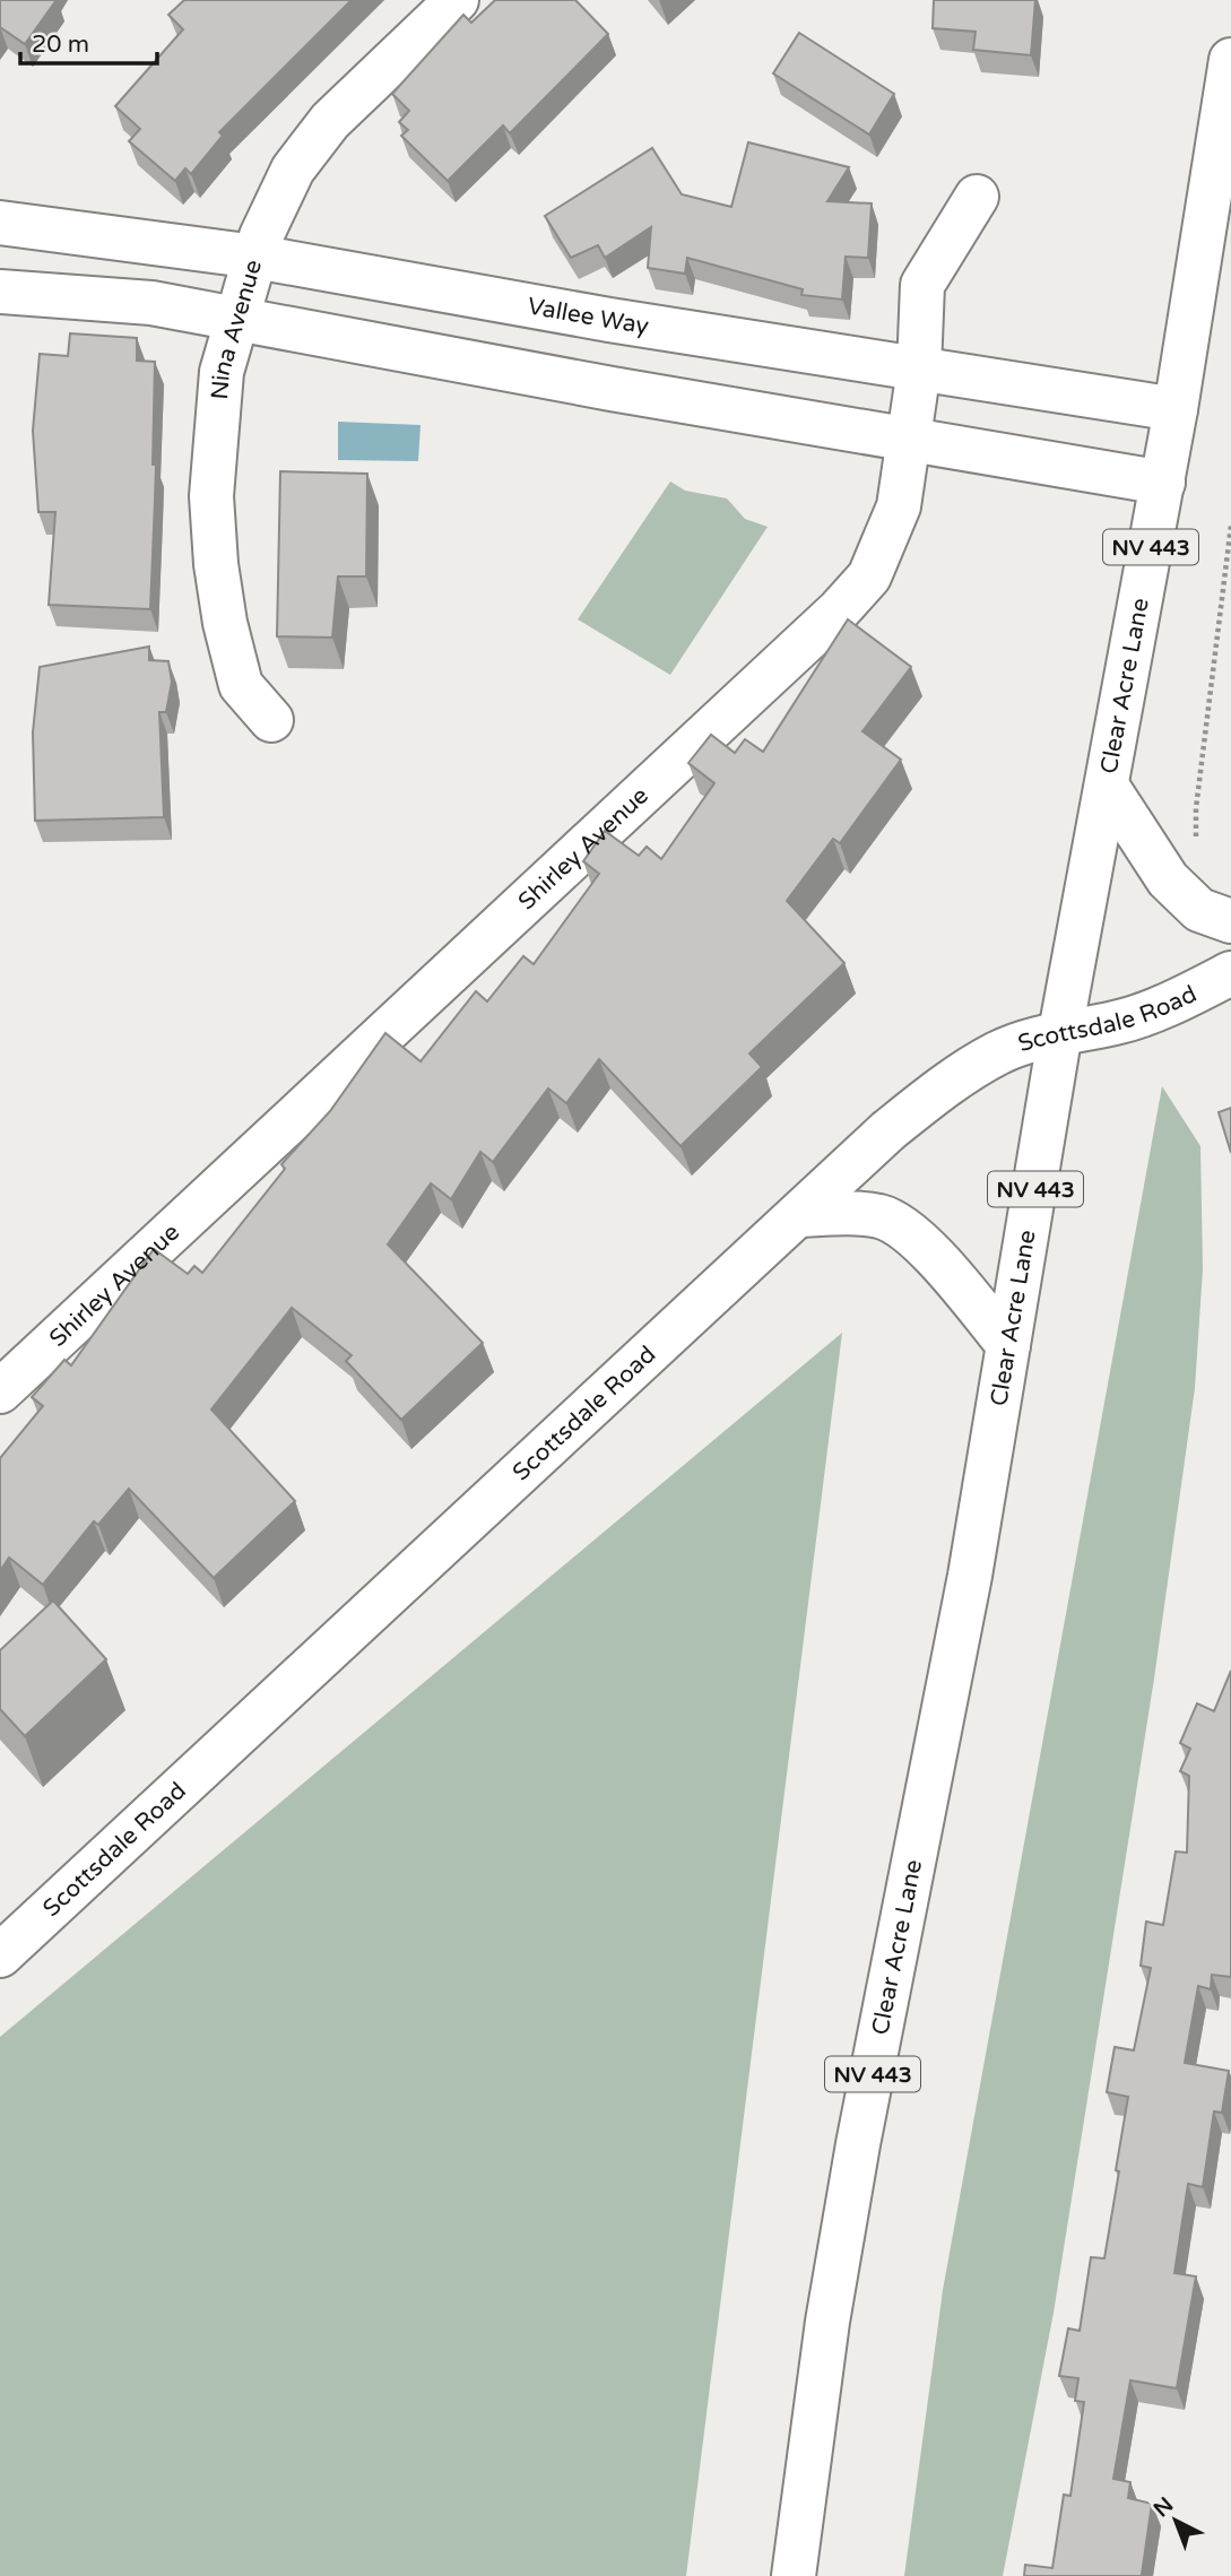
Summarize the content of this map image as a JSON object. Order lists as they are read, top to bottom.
{
  "streets": {
    "street": [
      "Vallee Way",
      "Nina Avenue",
      "NV 443",
      "Clear Acre Lane",
      "Shirley Avenue",
      "Scottsdale Road"
    ]
  },
  "crossings": [
    ["Vallee Way", "Nina Avenue"],
    ["Vallee Way", "Clear Acre Lane"],
    ["Vallee Way", "Shirley Avenue"],
    ["Clear Acre Lane", "Scottsdale Road"]
  ],
  "scale_bar": "20 m",
  "north": "top left"
}
